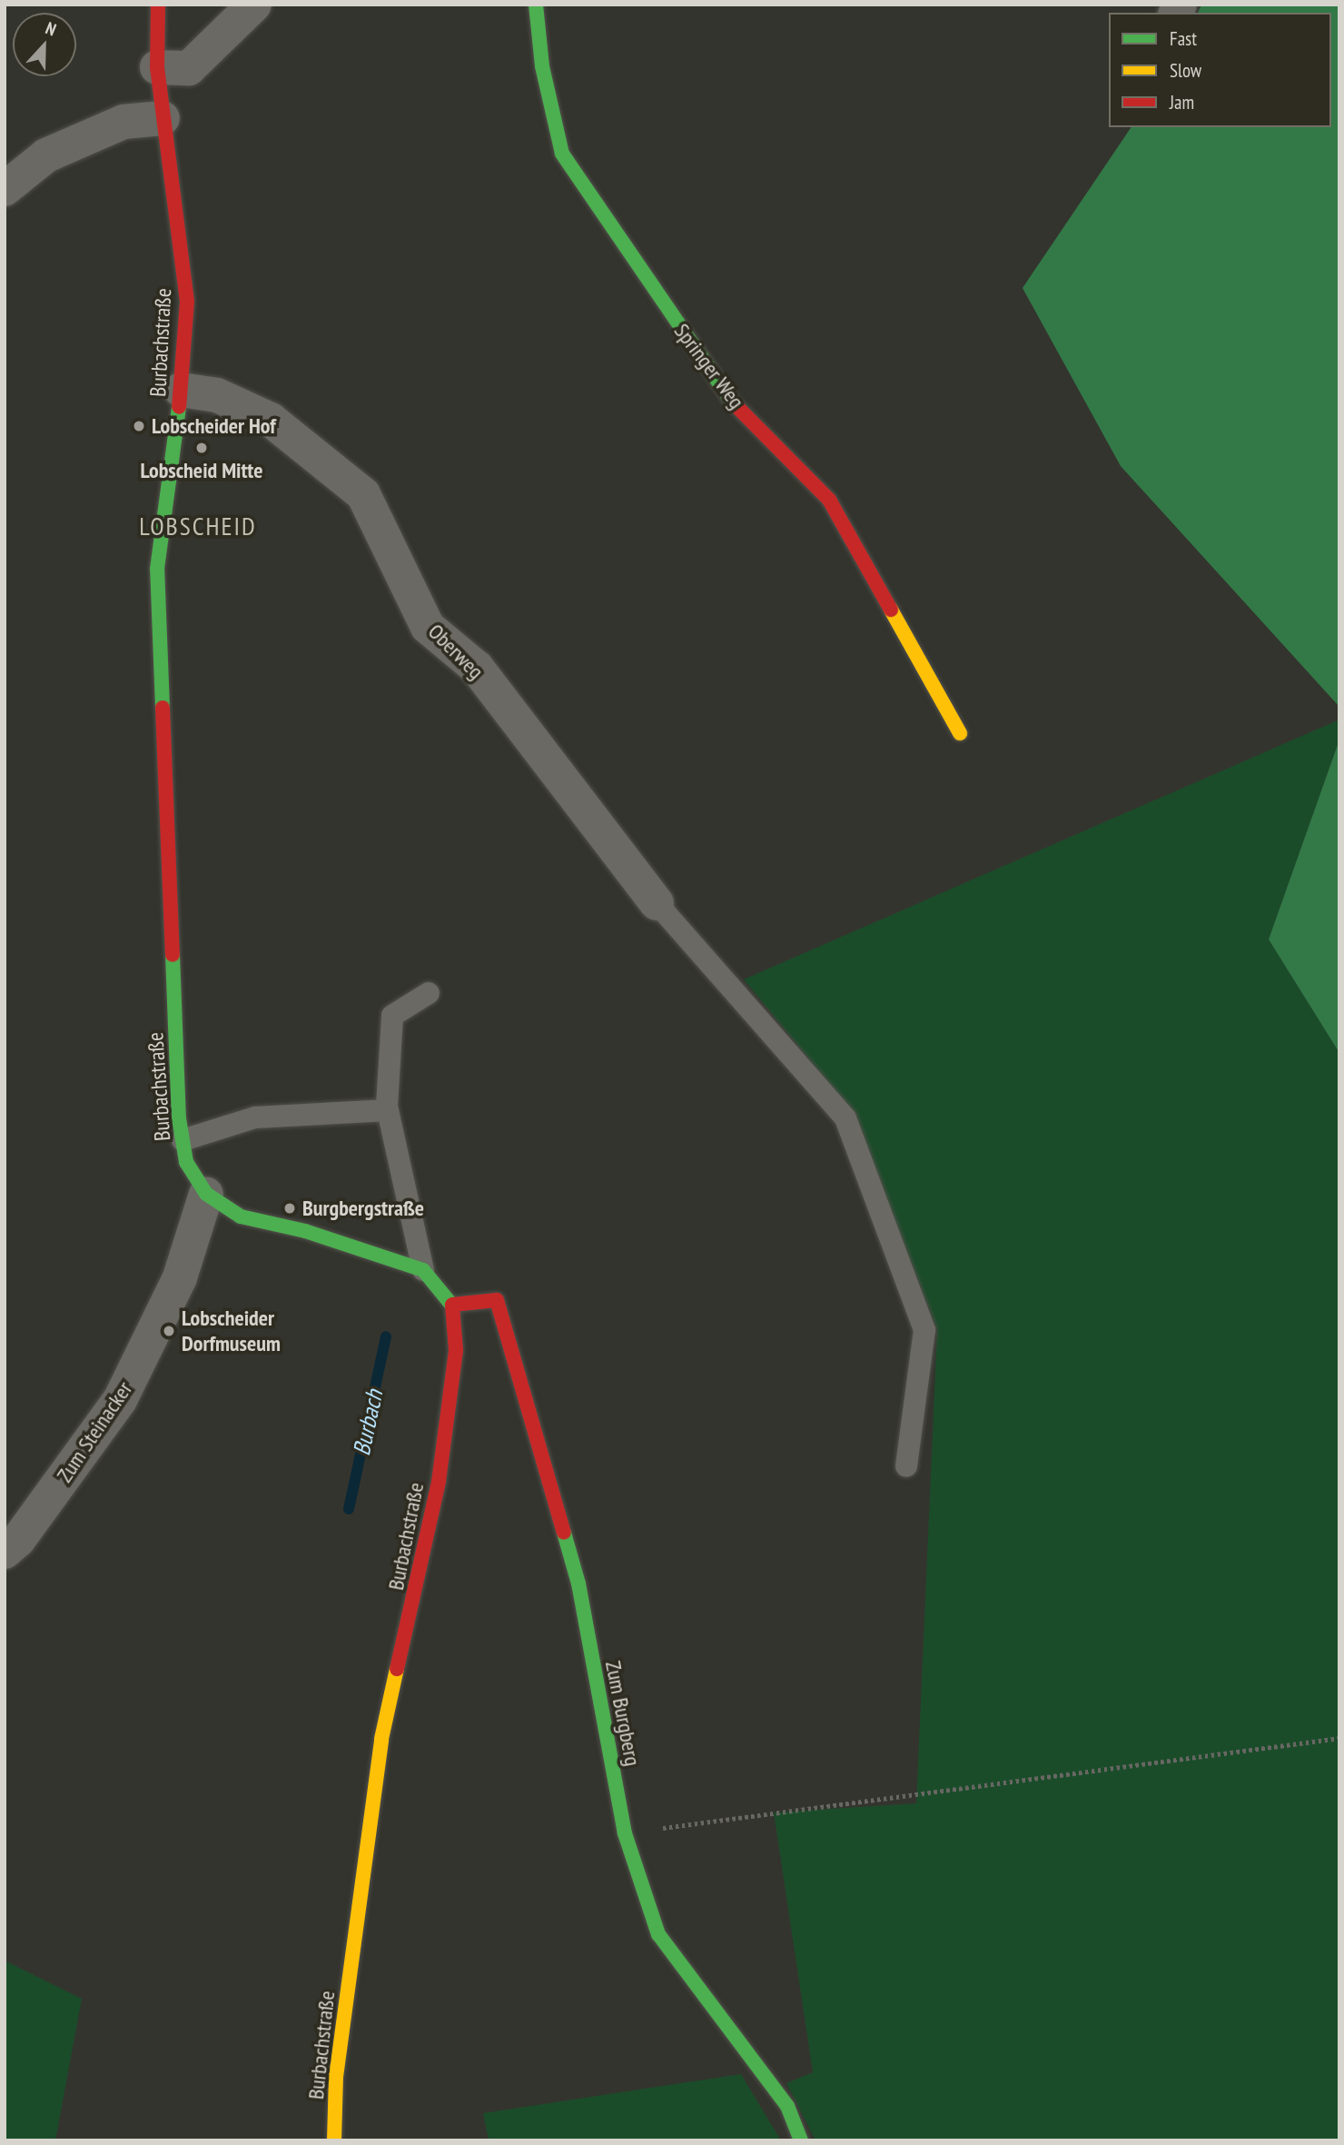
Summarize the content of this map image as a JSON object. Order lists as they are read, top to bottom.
{
  "streets": {
    "street": [
      "Burbachstraße",
      "Springer Weg",
      "Oberweg",
      "Zum Steinacker",
      "Zum Burgberg"
    ]
  },
  "crossings": [
    ["Burbachstraße", "Oberweg"],
    ["Burbachstraße", "Zum Steinacker"],
    ["Burbachstraße", "Zum Burgberg"]
  ],
  "districts": ["LOBSCHEID"],
  "water": ["Burbach"],
  "places": [
    "Lobscheider Hof",
    "Lobscheid Mitte",
    "Burgbergstraße",
    "Lobscheider Dorfmuseum"
  ],
  "legend": ["Fast", "Slow", "Jam"],
  "north": "top"
}
